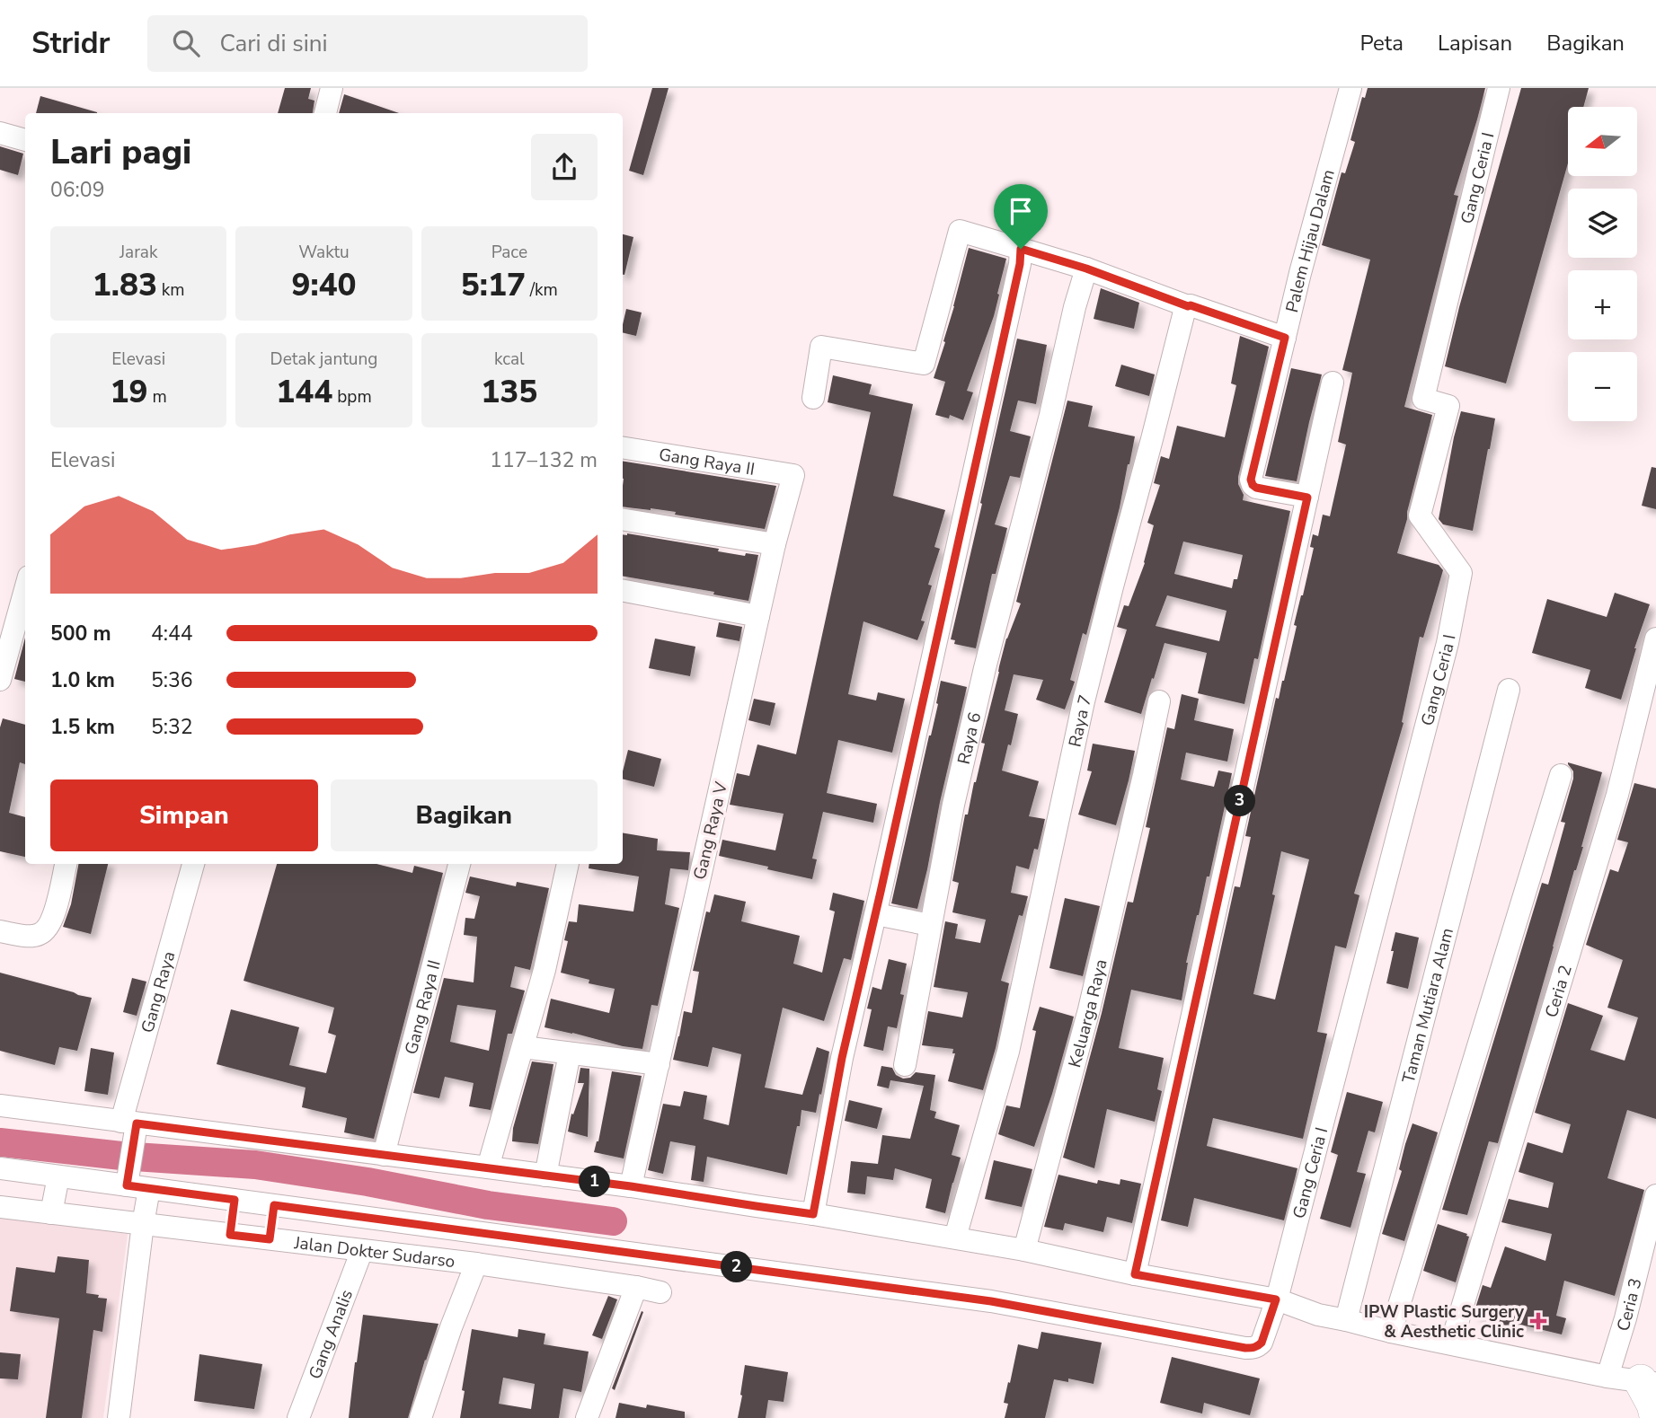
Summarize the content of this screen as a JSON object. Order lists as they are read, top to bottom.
{
  "streets": {
    "street": [
      "Gang Ceria I",
      "Palem Hijau Dalam",
      "Gang Raya II",
      "Raya 7",
      "Raya 6",
      "Gang Raya V",
      "Gang Raya",
      "Ceria 2",
      "Taman Mutiara Alam",
      "Keluarga Raya",
      "Jalan Dokter Sudarso",
      "Ceria 3",
      "Gang Analis"
    ]
  },
  "crossings": [
    ["Gang Raya II", "Gang Raya V"],
    ["Gang Raya", "Jalan Dokter Sudarso"],
    ["Jalan Dokter Sudarso", "Gang Analis"]
  ],
  "places": {
    "health": ["IPW Plastic Surgery & Aesthetic Clinic"]
  },
  "north": "left",
  "page": {
    "header": "Stridr",
    "search": "Cari di sini",
    "nav": ["Peta", "Lapisan", "Bagikan"],
    "map_buttons": ["+", "−"],
    "heading": ["Lari pagi", "06:09"],
    "stats": [
      ["Jarak", "1.83 km"],
      ["Waktu", "9:40"],
      ["Pace", "5:17 /km"],
      ["Elevasi", "19 m"],
      ["Detak jantung", "144 bpm"],
      ["kcal", "135"]
    ],
    "chart": ["Elevasi", "117–132 m"],
    "list": [
      {
        "name": "500 m",
        "note": "4:44"
      },
      {
        "name": "1.0 km",
        "note": "5:36"
      },
      {
        "name": "1.5 km",
        "note": "5:32"
      }
    ],
    "buttons": ["Simpan", "Bagikan"],
    "pins": ["3", "1", "2"]
  }
}
